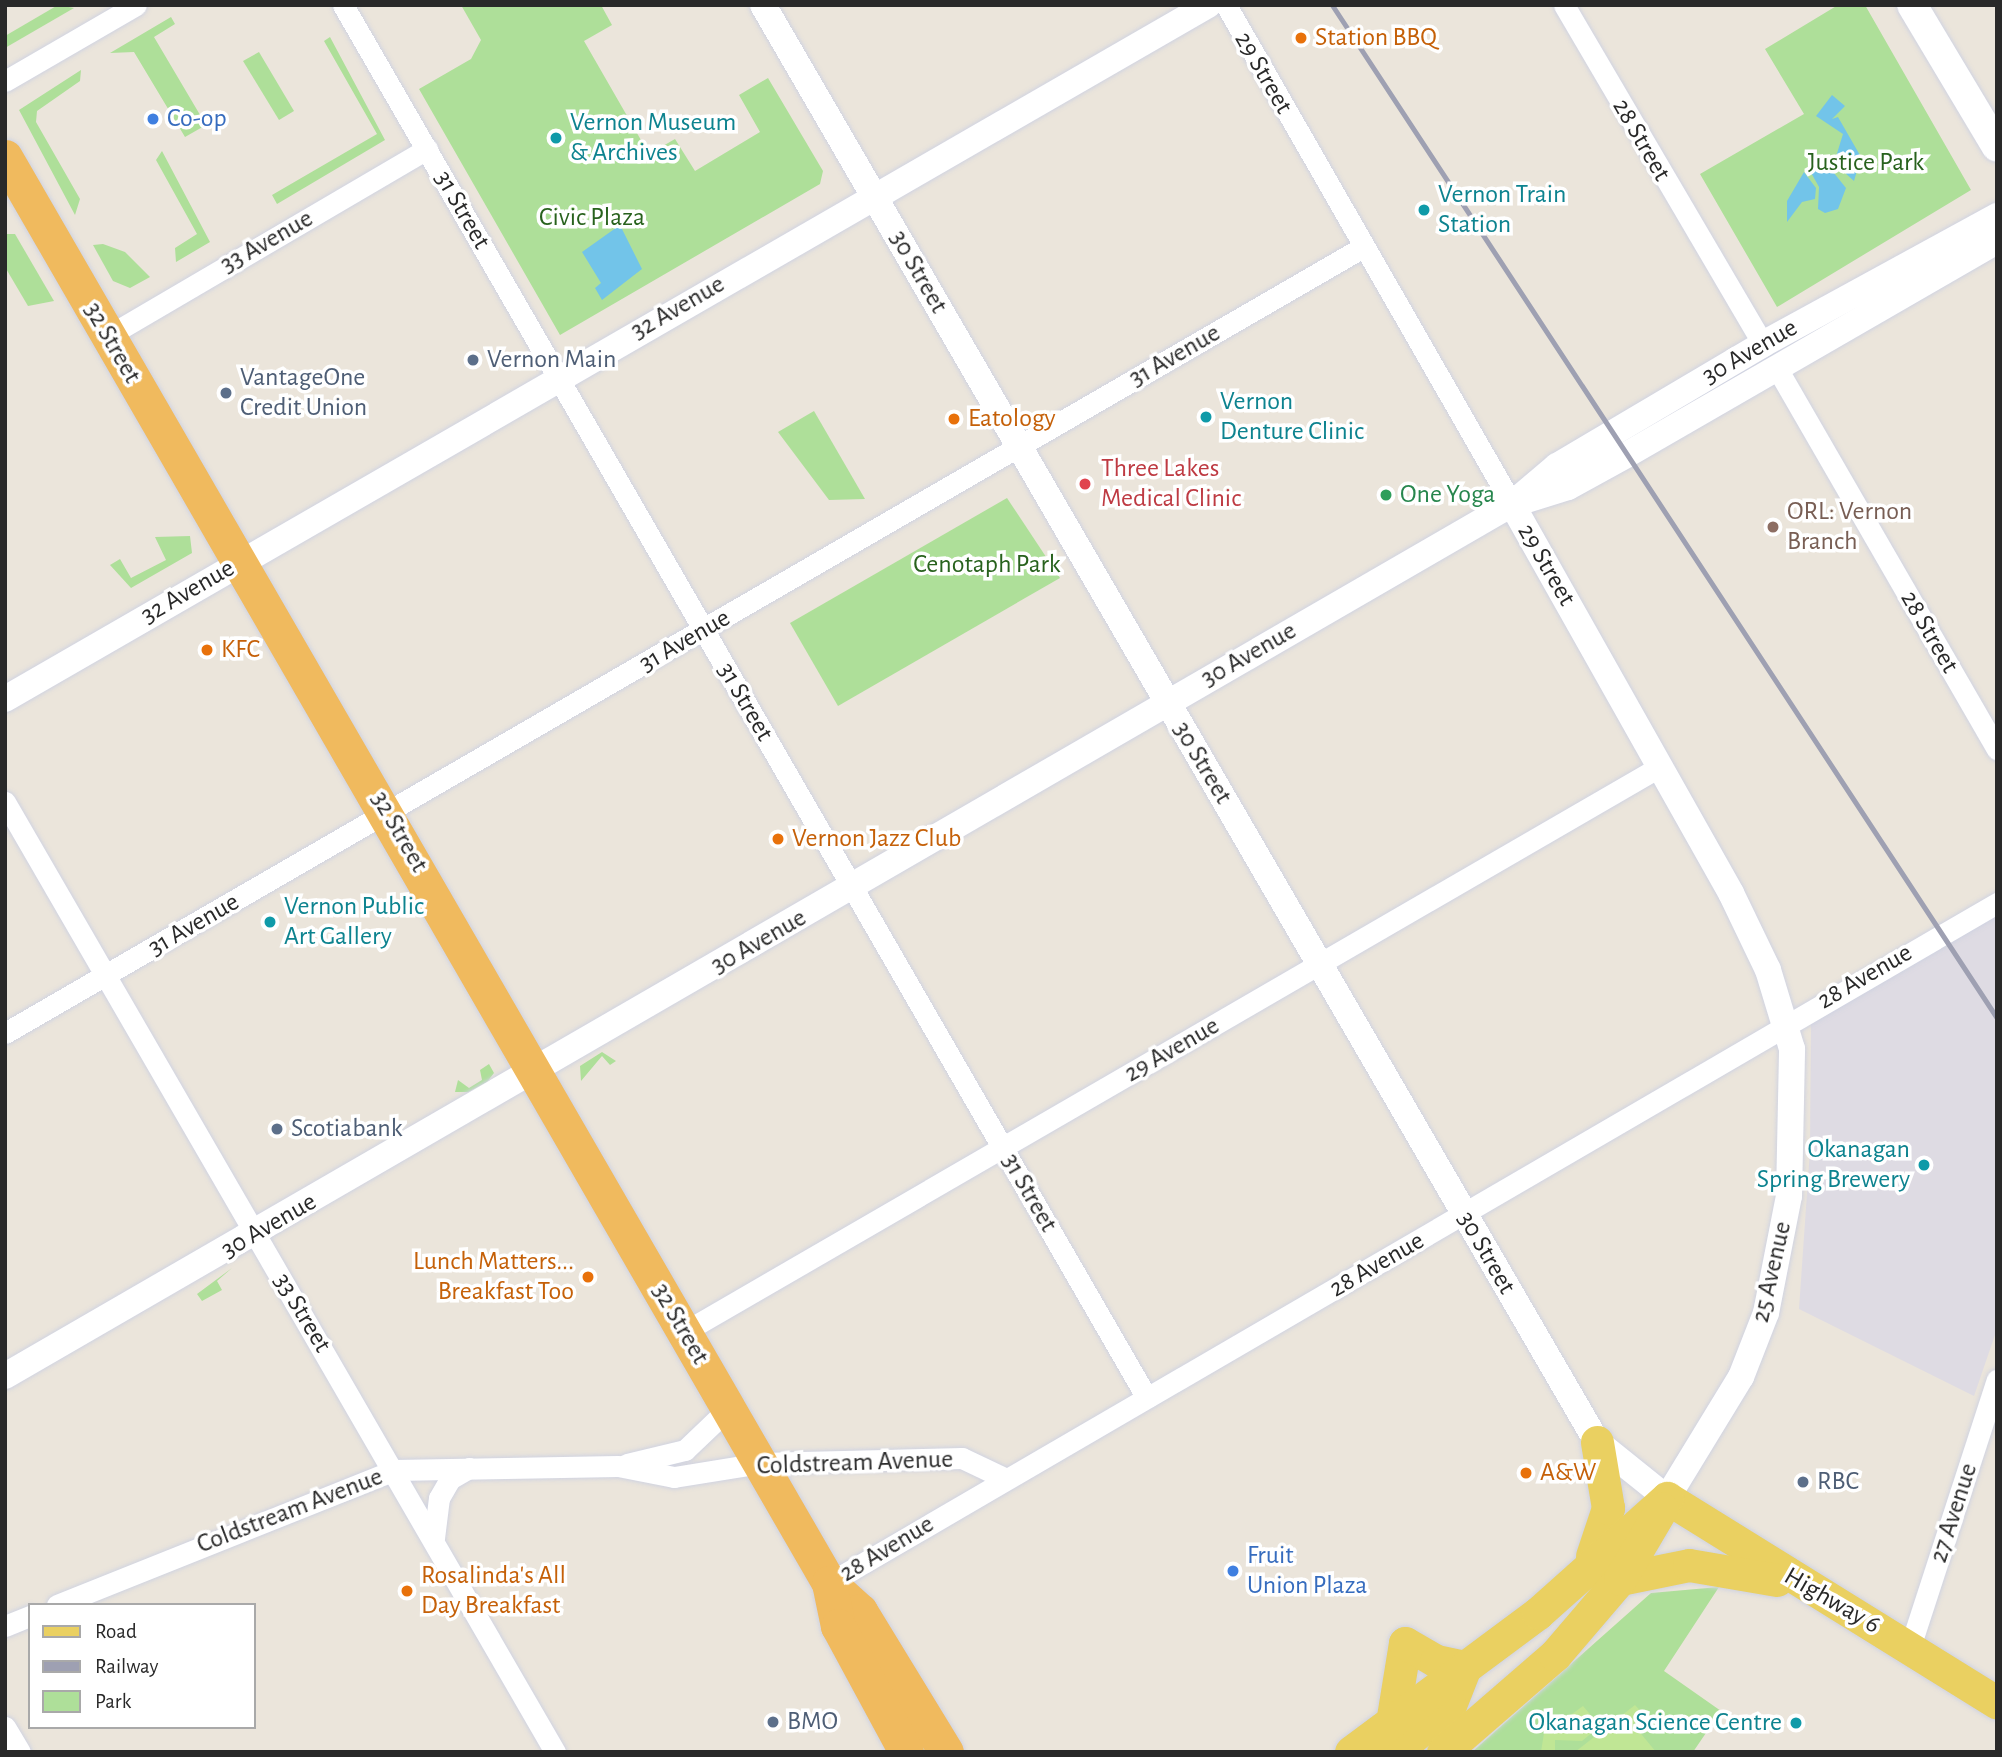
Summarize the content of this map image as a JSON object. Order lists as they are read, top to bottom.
{
  "streets": {
    "highway": ["32 Street"],
    "main road": ["25 Avenue", "Highway 6"],
    "street": [
      "29 Street",
      "28 Street",
      "31 Street",
      "33 Avenue",
      "30 Street",
      "32 Avenue",
      "30 Avenue",
      "31 Avenue",
      "28 Avenue",
      "29 Avenue",
      "33 Street",
      "Coldstream Avenue",
      "27 Avenue"
    ]
  },
  "crossings": [
    ["29 Street", "30 Avenue"],
    ["29 Street", "31 Avenue"],
    ["29 Street", "28 Avenue"],
    ["29 Street", "29 Avenue"],
    ["29 Street", "25 Avenue"],
    ["28 Street", "30 Avenue"],
    ["31 Street", "33 Avenue"],
    ["31 Street", "32 Avenue"],
    ["31 Street", "30 Avenue"],
    ["31 Street", "31 Avenue"],
    ["31 Street", "28 Avenue"],
    ["31 Street", "29 Avenue"],
    ["33 Avenue", "32 Street"],
    ["30 Street", "32 Avenue"],
    ["30 Street", "30 Avenue"],
    ["30 Street", "31 Avenue"],
    ["30 Street", "28 Avenue"],
    ["30 Street", "29 Avenue"],
    ["30 Street", "25 Avenue"],
    ["30 Street", "Highway 6"],
    ["32 Avenue", "32 Street"],
    ["32 Street", "30 Avenue"],
    ["32 Street", "31 Avenue"],
    ["32 Street", "28 Avenue"],
    ["32 Street", "29 Avenue"],
    ["32 Street", "Coldstream Avenue"],
    ["30 Avenue", "33 Street"],
    ["31 Avenue", "33 Street"],
    ["28 Avenue", "25 Avenue"],
    ["28 Avenue", "Coldstream Avenue"],
    ["25 Avenue", "Highway 6"],
    ["33 Street", "Coldstream Avenue"],
    ["27 Avenue", "Highway 6"]
  ],
  "parks": ["Justice Park", "Civic Plaza", "Cenotaph Park"],
  "places": [
    "Station BBQ",
    "Co-op",
    "Vernon Museum & Archives",
    "Vernon Train Station",
    "Vernon Main",
    "VantageOne Credit Union",
    "Vernon Denture Clinic",
    "Eatology",
    "Three Lakes Medical Clinic",
    "One Yoga",
    "ORL: Vernon Branch",
    "KFC",
    "Vernon Jazz Club",
    "Vernon Public Art Gallery",
    "Scotiabank",
    "Okanagan Spring Brewery",
    "Lunch Matters... Breakfast Too",
    "A&W",
    "RBC",
    "Fruit Union Plaza",
    "Rosalinda's All Day Breakfast",
    "BMO",
    "Okanagan Science Centre"
  ],
  "legend": ["Road", "Railway", "Park"]
}
